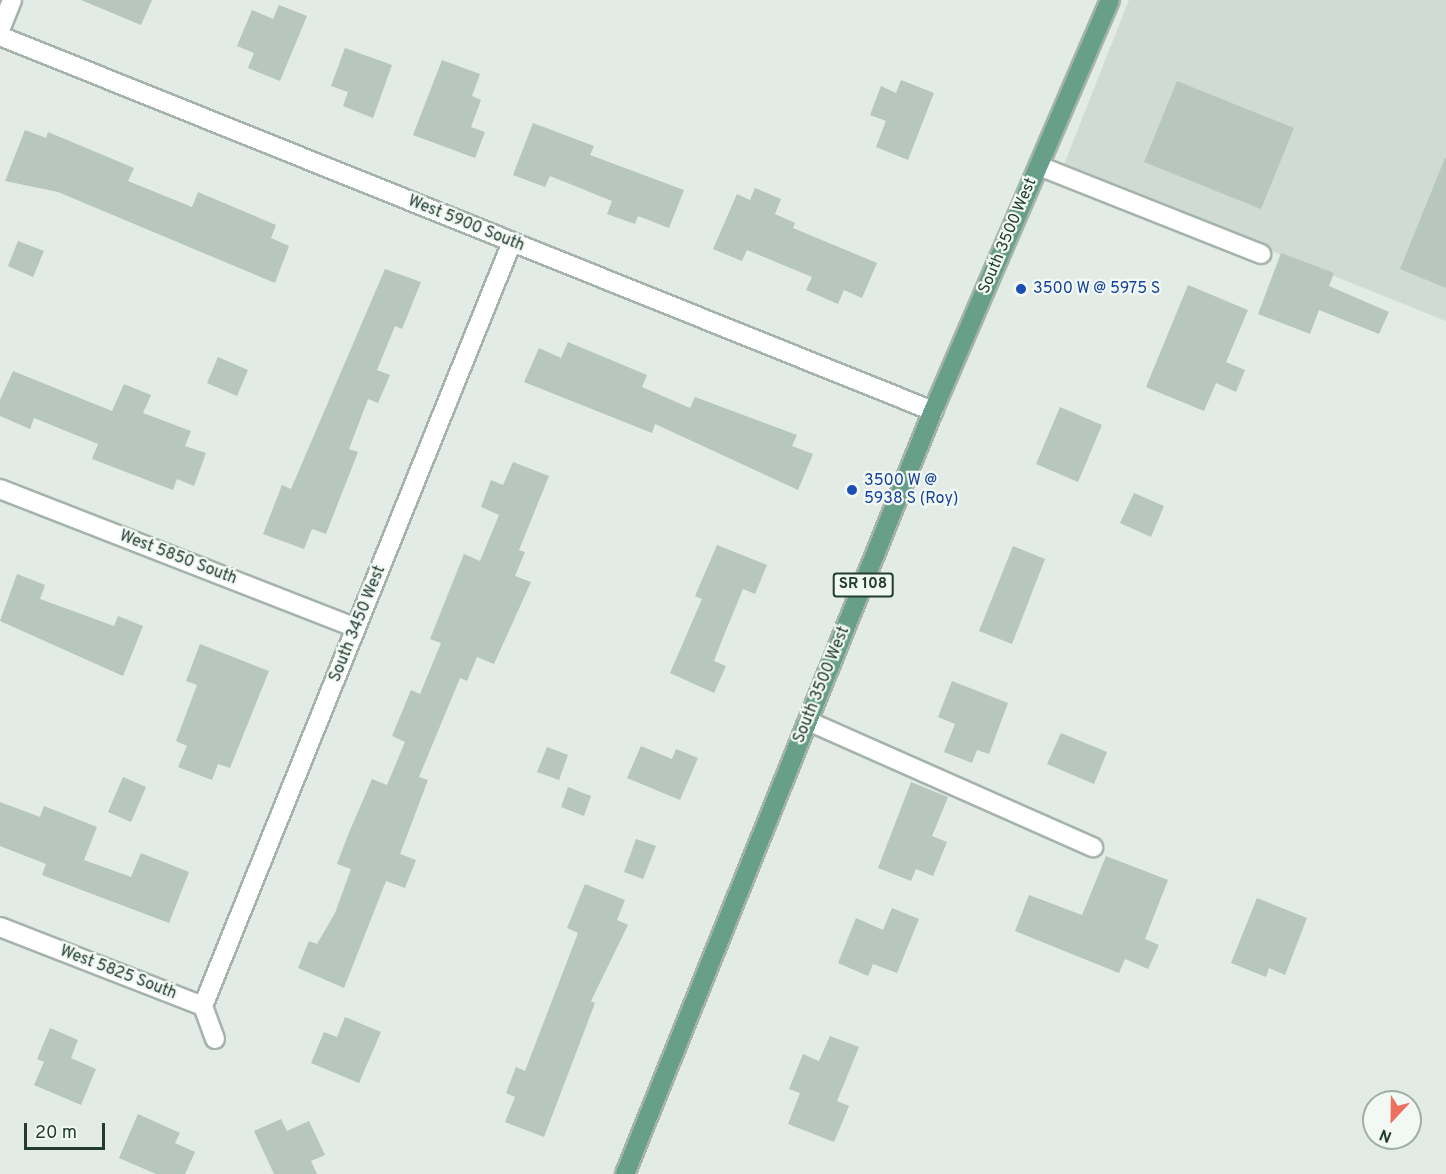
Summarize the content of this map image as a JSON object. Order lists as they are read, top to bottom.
{
  "streets": {
    "main road": ["South 3500 West", "SR 108"],
    "street": [
      "West 5900 South",
      "West 5850 South",
      "South 3450 West",
      "West 5825 South"
    ]
  },
  "crossings": [
    ["West 5900 South", "South 3500 West"],
    ["West 5900 South", "South 3450 West"],
    ["West 5850 South", "South 3450 West"],
    ["South 3450 West", "West 5825 South"]
  ],
  "places": ["3500 W @ 5975 S", "3500 W @ 5938 S (Roy)"],
  "scale_bar": "20 m",
  "north": "bottom"
}
